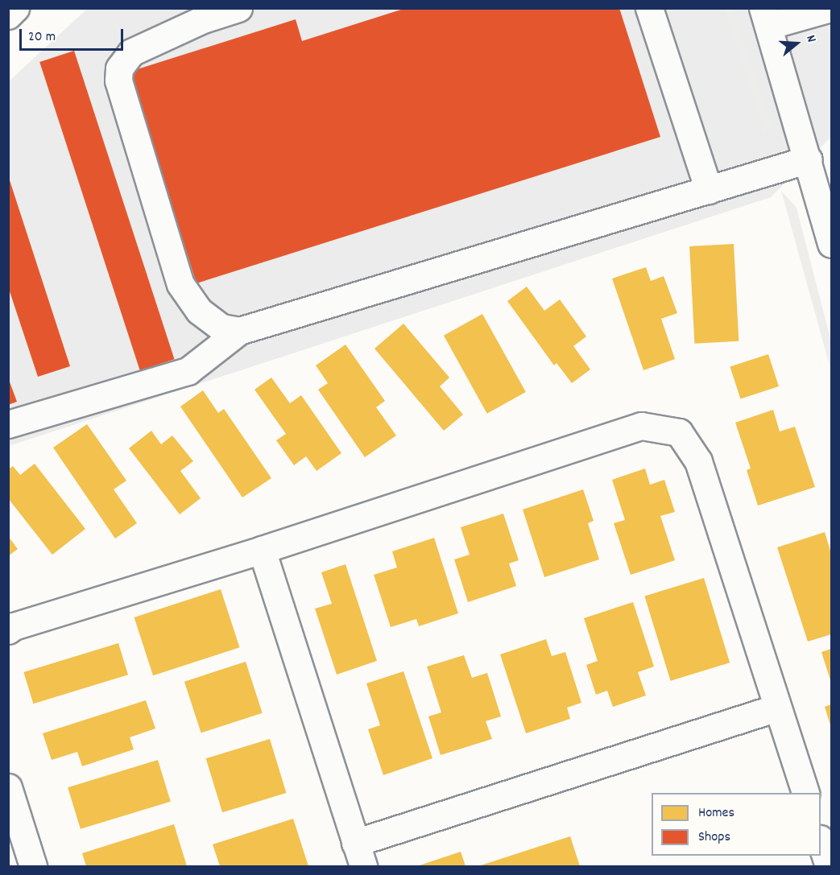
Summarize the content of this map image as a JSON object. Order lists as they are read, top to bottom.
{
  "legend": ["Homes", "Shops"],
  "scale_bar": "20 m",
  "north": "right"
}
